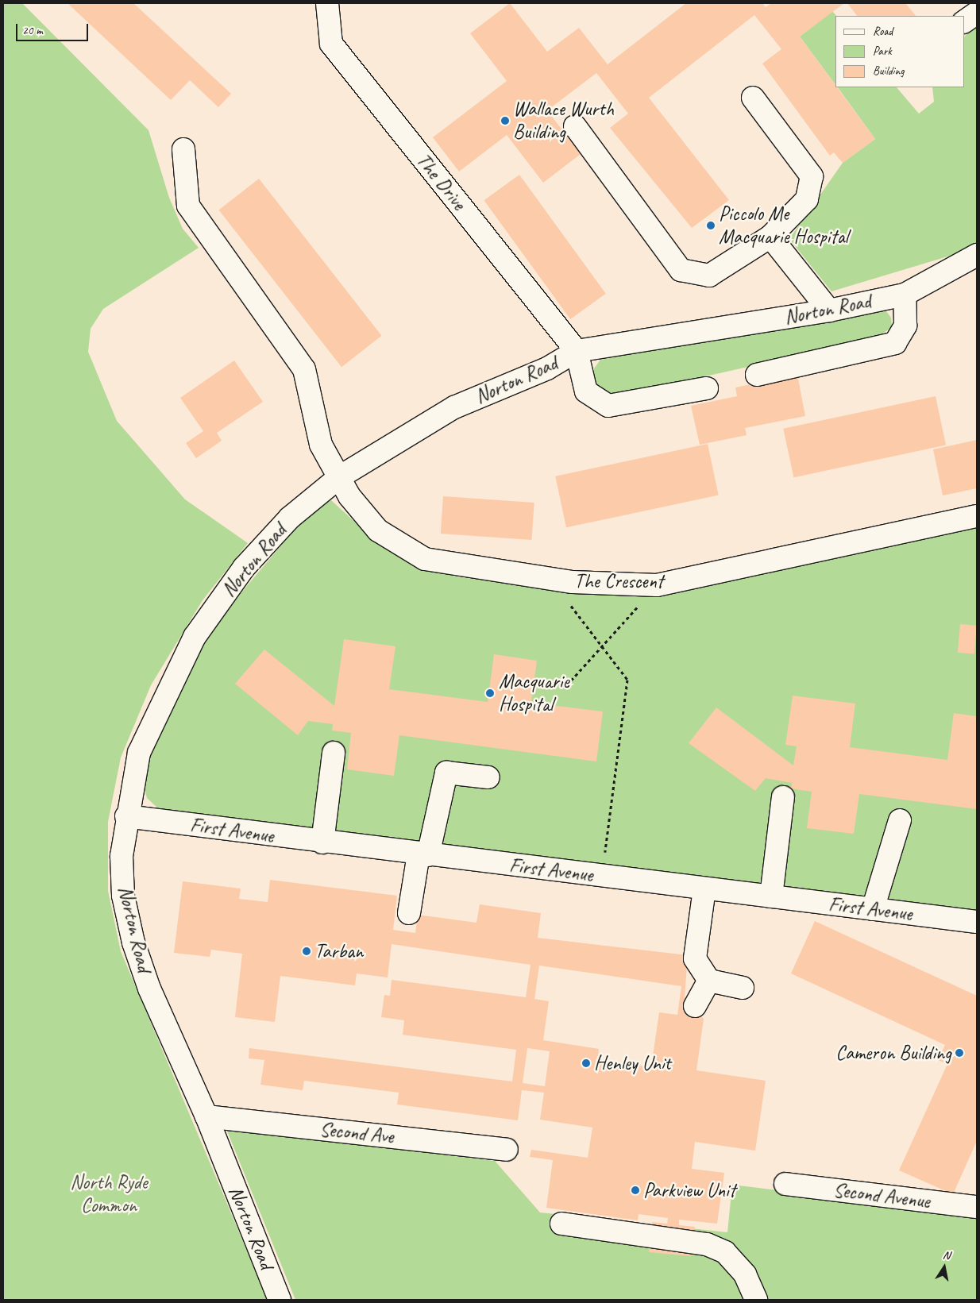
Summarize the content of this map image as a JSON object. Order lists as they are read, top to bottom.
{
  "streets": {
    "lane": [
      "The Drive",
      "Norton Road",
      "The Crescent",
      "First Avenue",
      "Second Ave",
      "Second Avenue"
    ]
  },
  "crossings": [
    ["The Drive", "Norton Road"],
    ["Norton Road", "The Crescent"],
    ["Norton Road", "First Avenue"],
    ["Norton Road", "Second Ave"]
  ],
  "parks": ["North Ryde Common"],
  "places": [
    "Wallace Wurth Building",
    "Piccolo Me Macquarie Hospital",
    "Macquarie Hospital",
    "Tarban",
    "Cameron Building",
    "Henley Unit",
    "Parkview Unit"
  ],
  "legend": ["Road", "Park", "Building"],
  "scale_bar": "20 m",
  "north": "top"
}
